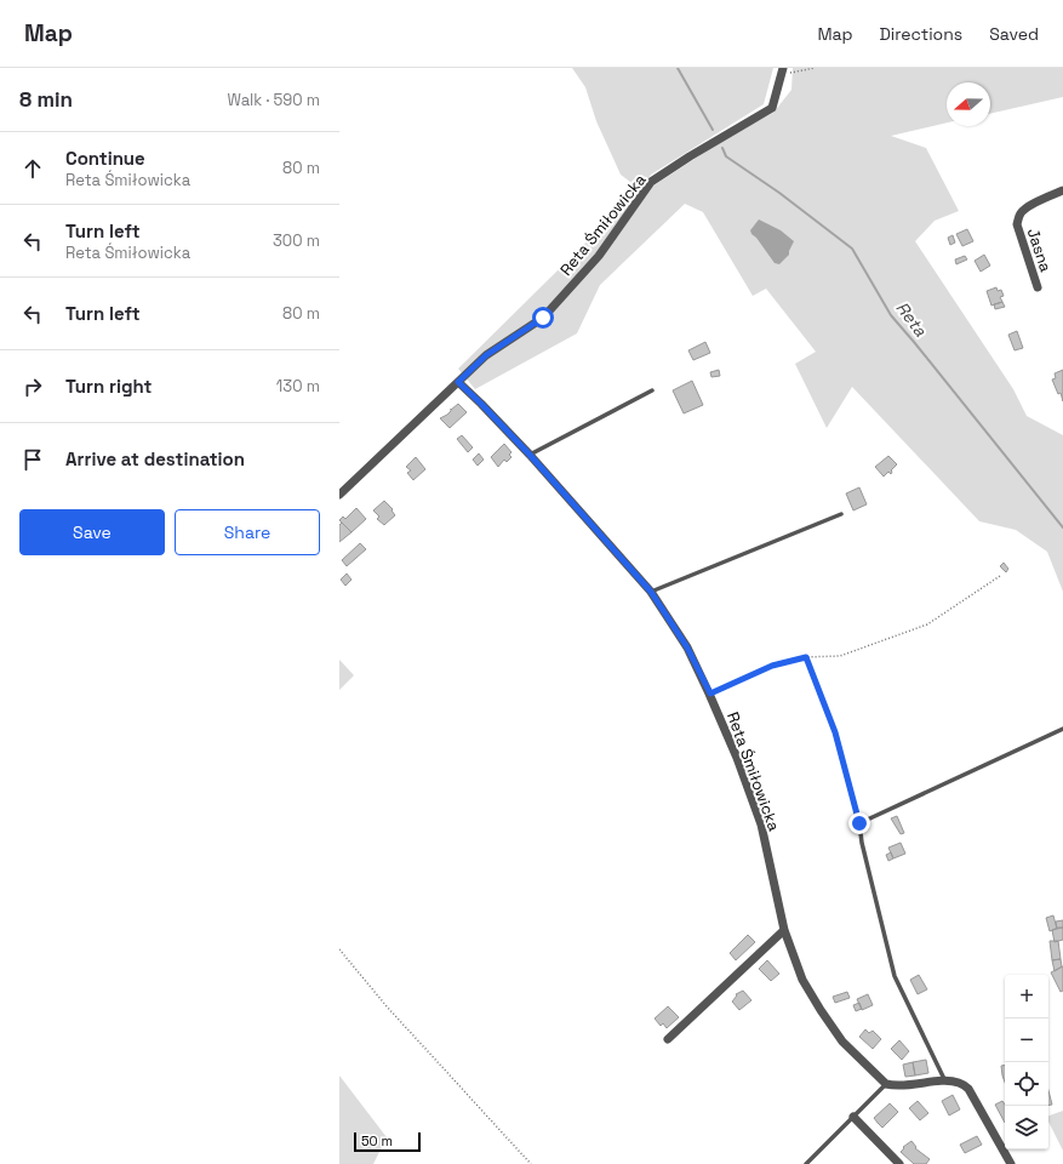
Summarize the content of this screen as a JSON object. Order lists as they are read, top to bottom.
{
  "streets": {
    "street": ["Reta Śmiłowicka", "Jasna"]
  },
  "water": ["Reta"],
  "scale_bar": "50 m",
  "north": "left",
  "page": {
    "header": "Map",
    "nav": ["Map", "Directions", "Saved"],
    "heading": ["8 min", "Walk · 590 m"],
    "list": [
      ["Continue", "Reta Śmiłowicka", "80 m"],
      ["Turn left", "Reta Śmiłowicka", "300 m"],
      ["Turn left", "80 m"],
      ["Turn right", "130 m"],
      "Arrive at destination"
    ],
    "buttons": ["Save", "Share"],
    "map_buttons": ["+", "−"],
    "scale": "50 m"
  }
}
